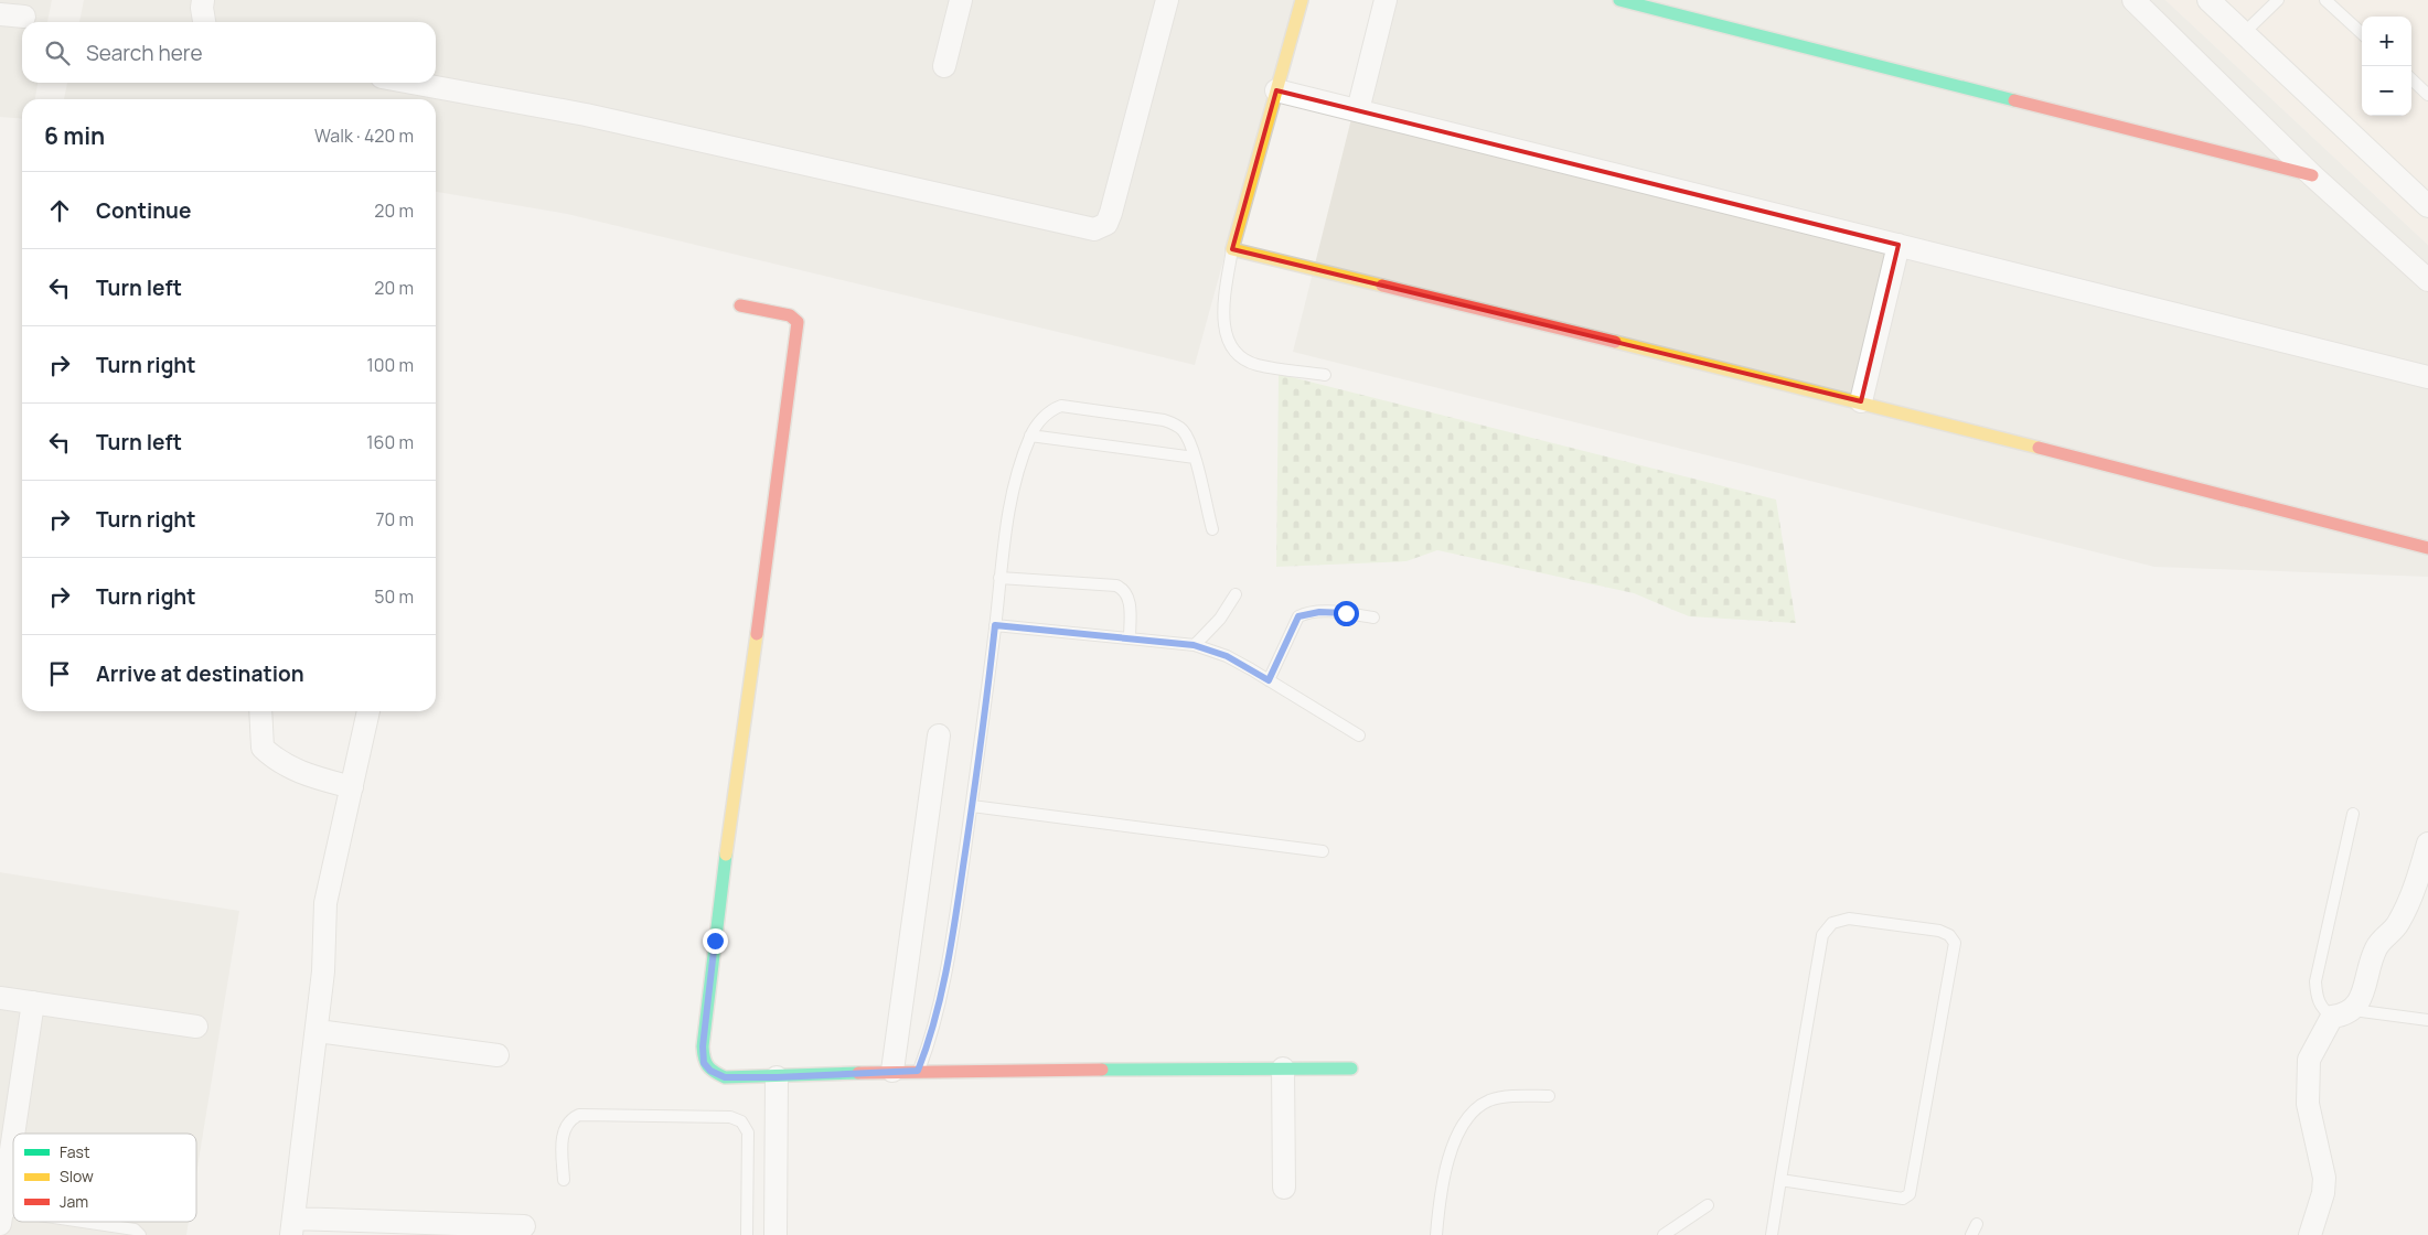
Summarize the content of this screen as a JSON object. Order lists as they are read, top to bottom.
{
  "legend": ["Fast", "Slow", "Jam"],
  "page": {
    "map_buttons": ["+", "−"],
    "search": "Search here",
    "heading": ["6 min", "Walk · 420 m"],
    "list": [
      ["Continue", "20 m"],
      ["Turn left", "20 m"],
      ["Turn right", "100 m"],
      ["Turn left", "160 m"],
      ["Turn right", "70 m"],
      ["Turn right", "50 m"],
      "Arrive at destination"
    ]
  }
}
